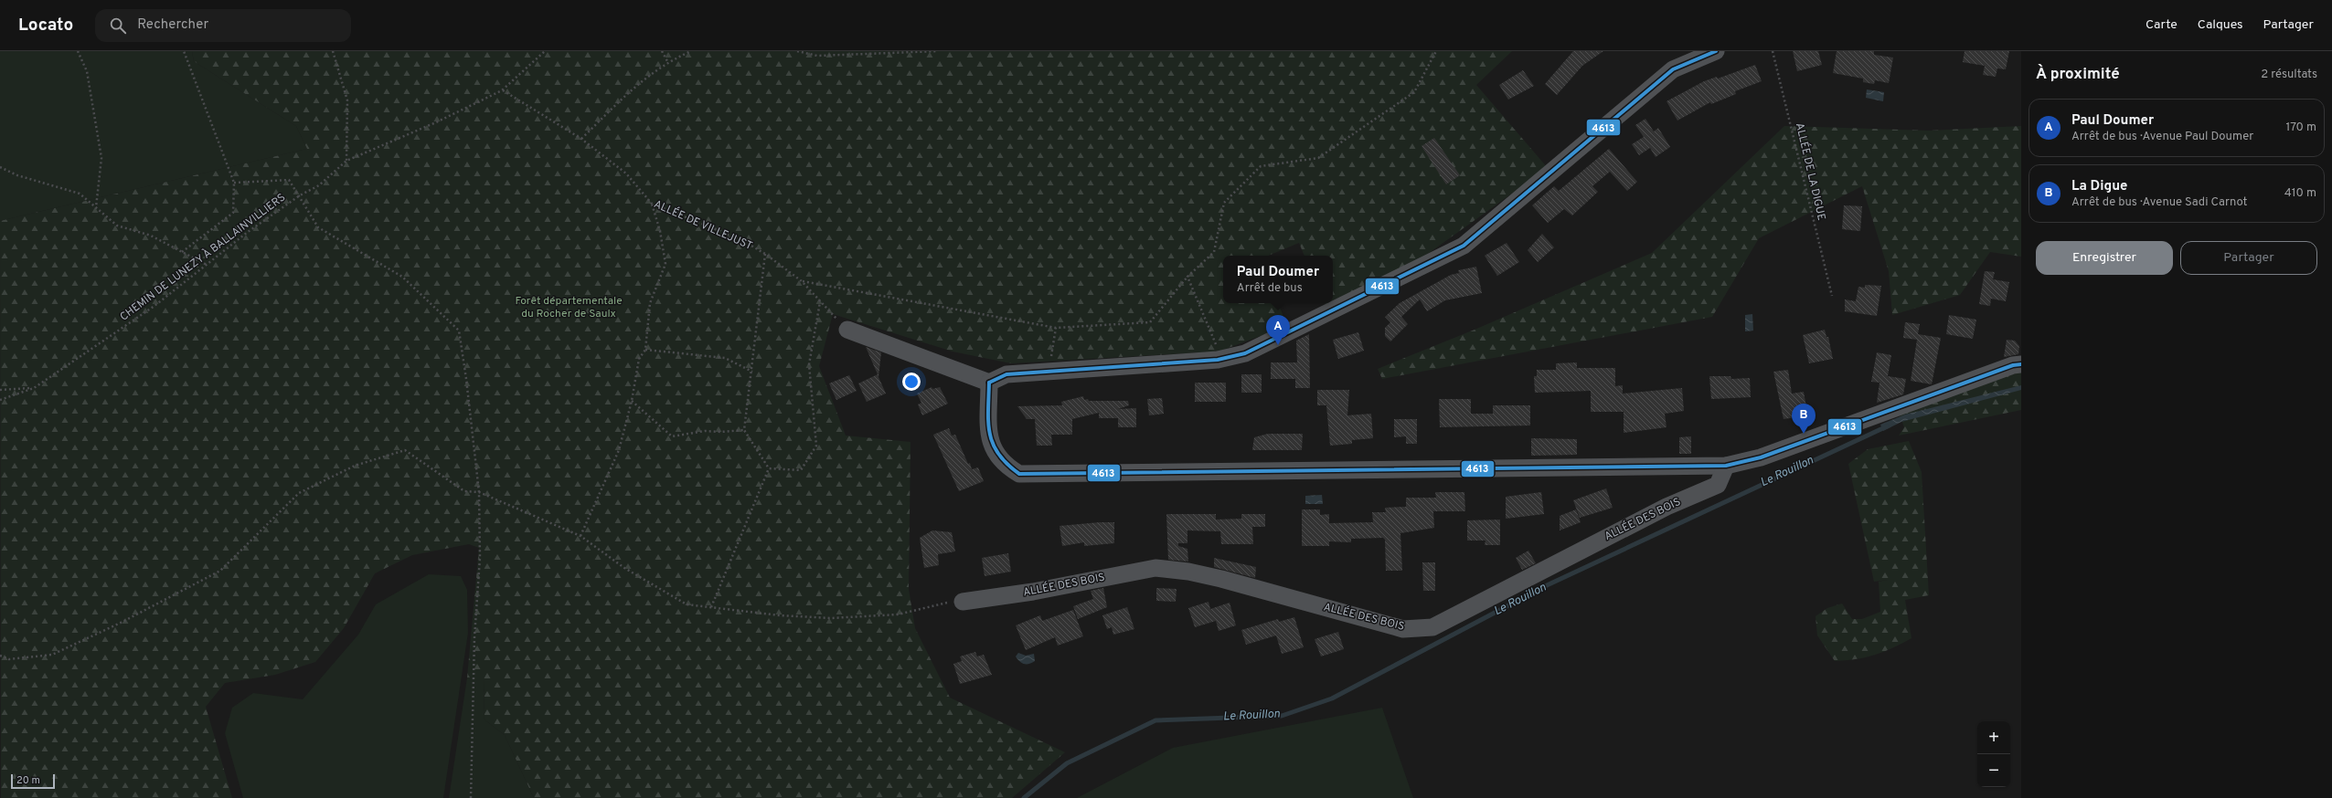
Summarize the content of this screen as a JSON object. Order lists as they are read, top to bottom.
{
  "streets": {
    "street": ["ALLÉE DES BOIS"],
    "path": ["ALLÉE DE LA DIGUE", "ALLÉE DE VILLEJUST", "CHEMIN DE LUNEZY À BALLAINVILLIERS"]
  },
  "crossings": [
    ["ALLÉE DE VILLEJUST", "CHEMIN DE LUNEZY À BALLAINVILLIERS"]
  ],
  "water": ["Le Rouillon"],
  "parks": ["Forêt départementale du Rocher de Saulx"],
  "lines": ["transit line 4613"],
  "scale_bar": "20 m",
  "page": {
    "header": "Locato",
    "search": "Rechercher",
    "nav": ["Carte", "Calques", "Partager"],
    "heading": ["À proximité", "2 résultats"],
    "list": [
      {
        "mark": "A",
        "name": "Paul Doumer",
        "note": "Arrêt de bus · Avenue Paul Doumer",
        "value": "170 m"
      },
      {
        "mark": "B",
        "name": "La Digue",
        "note": "Arrêt de bus · Avenue Sadi Carnot",
        "value": "410 m"
      }
    ],
    "buttons": ["Enregistrer", "Partager"],
    "popup": ["Paul Doumer", "Arrêt de bus"],
    "pins": ["A", "B"],
    "map_buttons": ["+", "−"],
    "scale": "20 m"
  }
}
